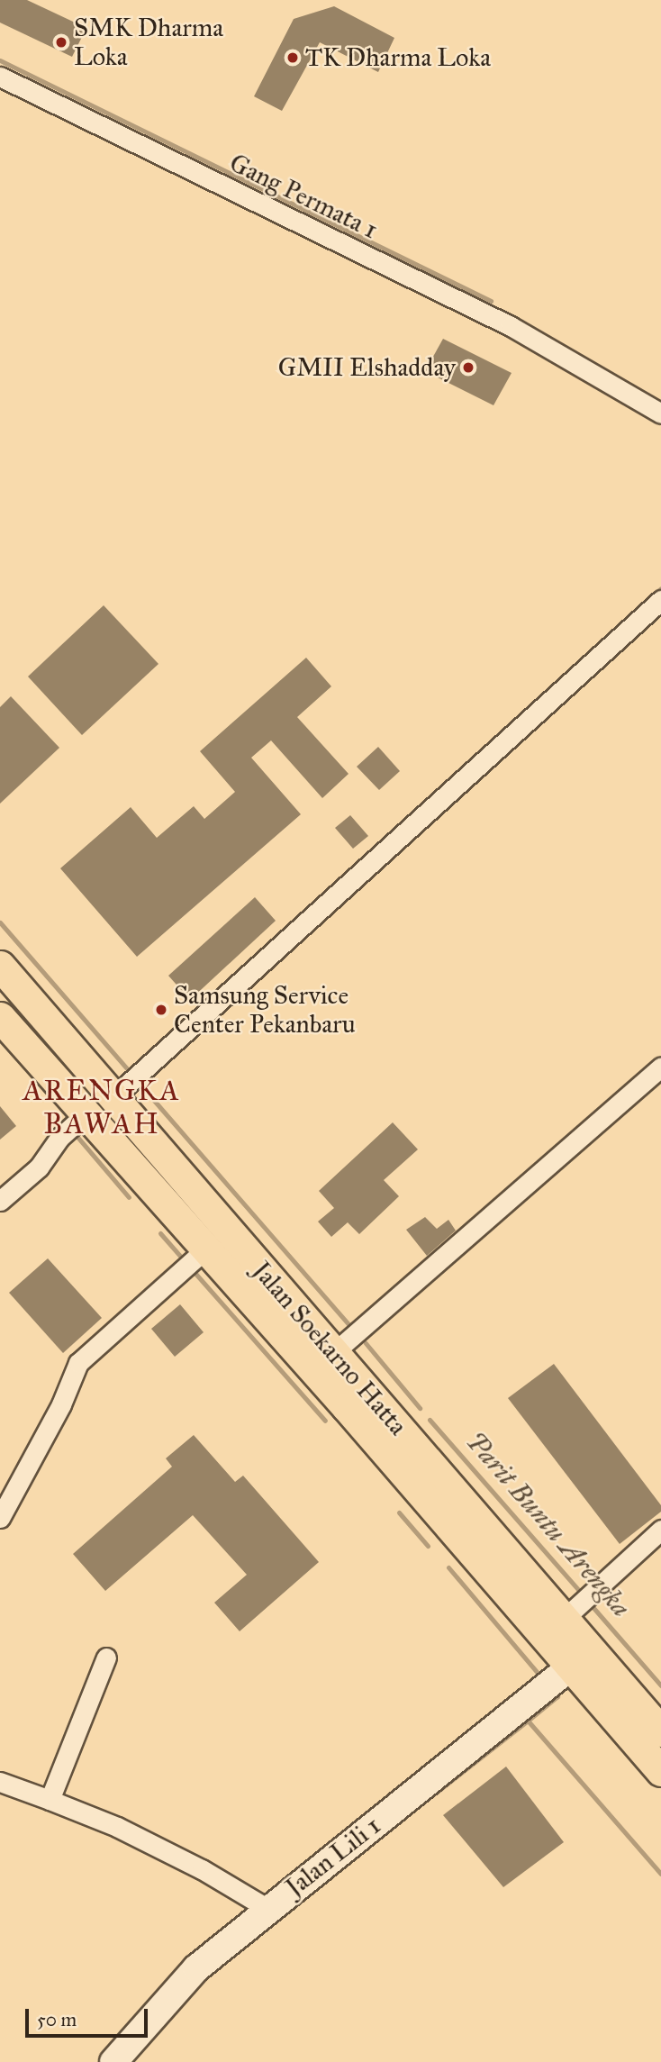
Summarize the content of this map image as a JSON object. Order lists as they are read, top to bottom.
{
  "streets": {
    "main road": ["Jalan Soekarno Hatta"],
    "street": ["Gang Permata 1", "Jalan Lili 1"]
  },
  "crossings": [
    ["Jalan Soekarno Hatta", "Jalan Lili 1"]
  ],
  "districts": ["ARENGKA BAWAH"],
  "water": ["Parit Buntu Arengka"],
  "places": [
    "SMK Dharma Loka",
    "TK Dharma Loka",
    "GMII Elshadday",
    "Samsung Service Center Pekanbaru"
  ],
  "scale_bar": "50 m"
}
